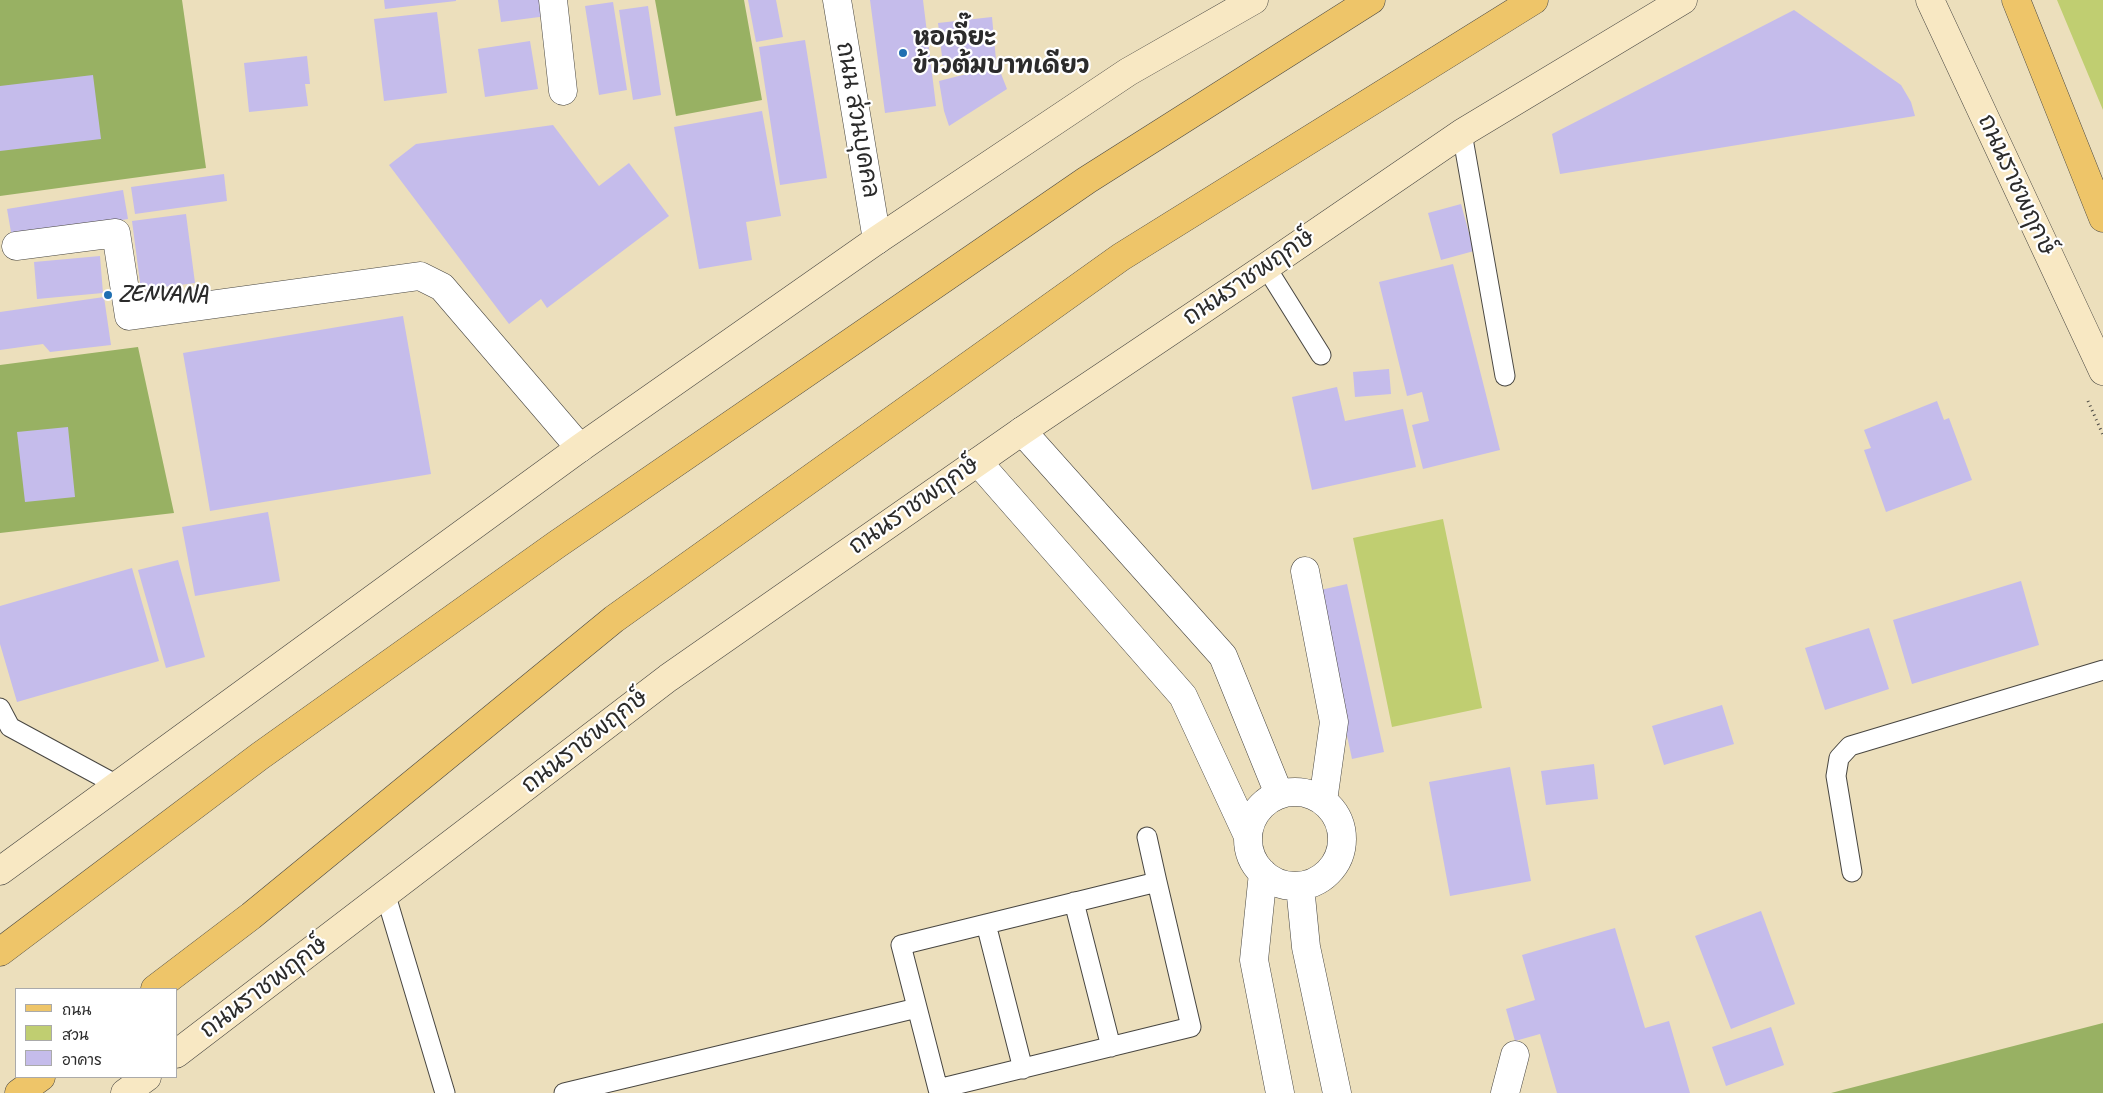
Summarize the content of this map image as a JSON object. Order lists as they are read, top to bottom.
{
  "streets": {
    "main road": ["ถนนราชพฤกษ์"],
    "street": ["ถนน ส่วนบุคคล"]
  },
  "places": ["หอเจี๊ยะ ข้าวต้มบาทเดียว", "ZENVANA"],
  "legend": ["ถนน", "สวน", "อาคาร"]
}
